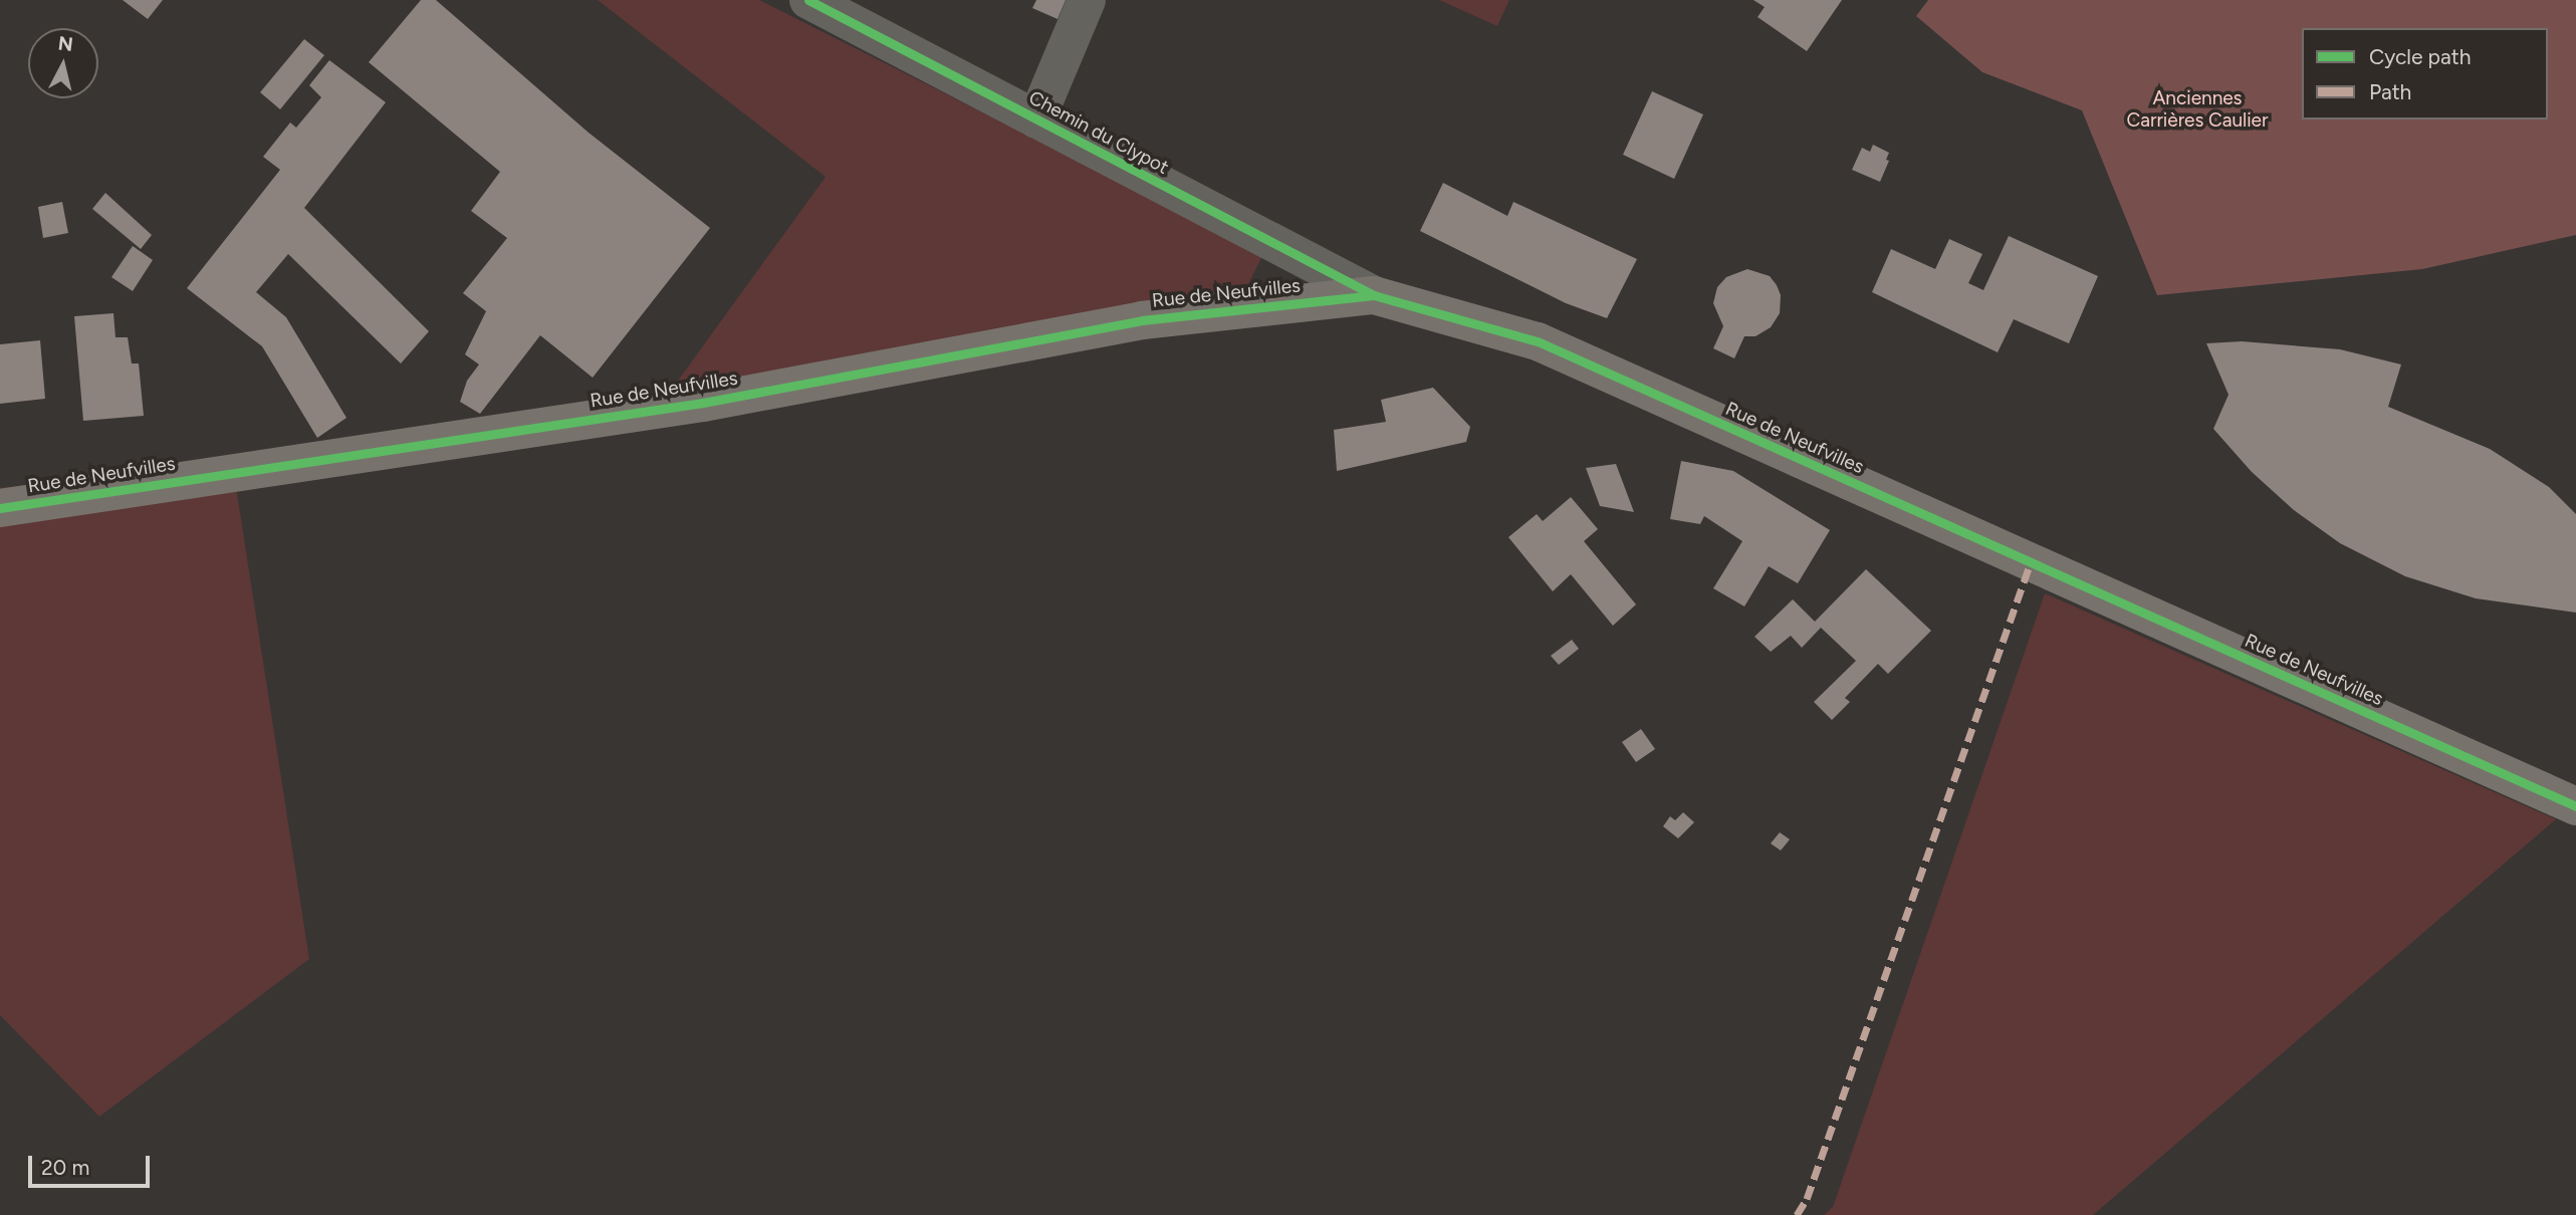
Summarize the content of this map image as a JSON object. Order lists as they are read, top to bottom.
{
  "streets": {
    "main road": ["Rue de Neufvilles"],
    "street": ["Chemin du Clypot"]
  },
  "crossings": [
    ["Chemin du Clypot", "Rue de Neufvilles"]
  ],
  "parks": ["Anciennes Carrières Caulier"],
  "legend": ["Cycle path", "Path"],
  "scale_bar": "20 m",
  "north": "top"
}
